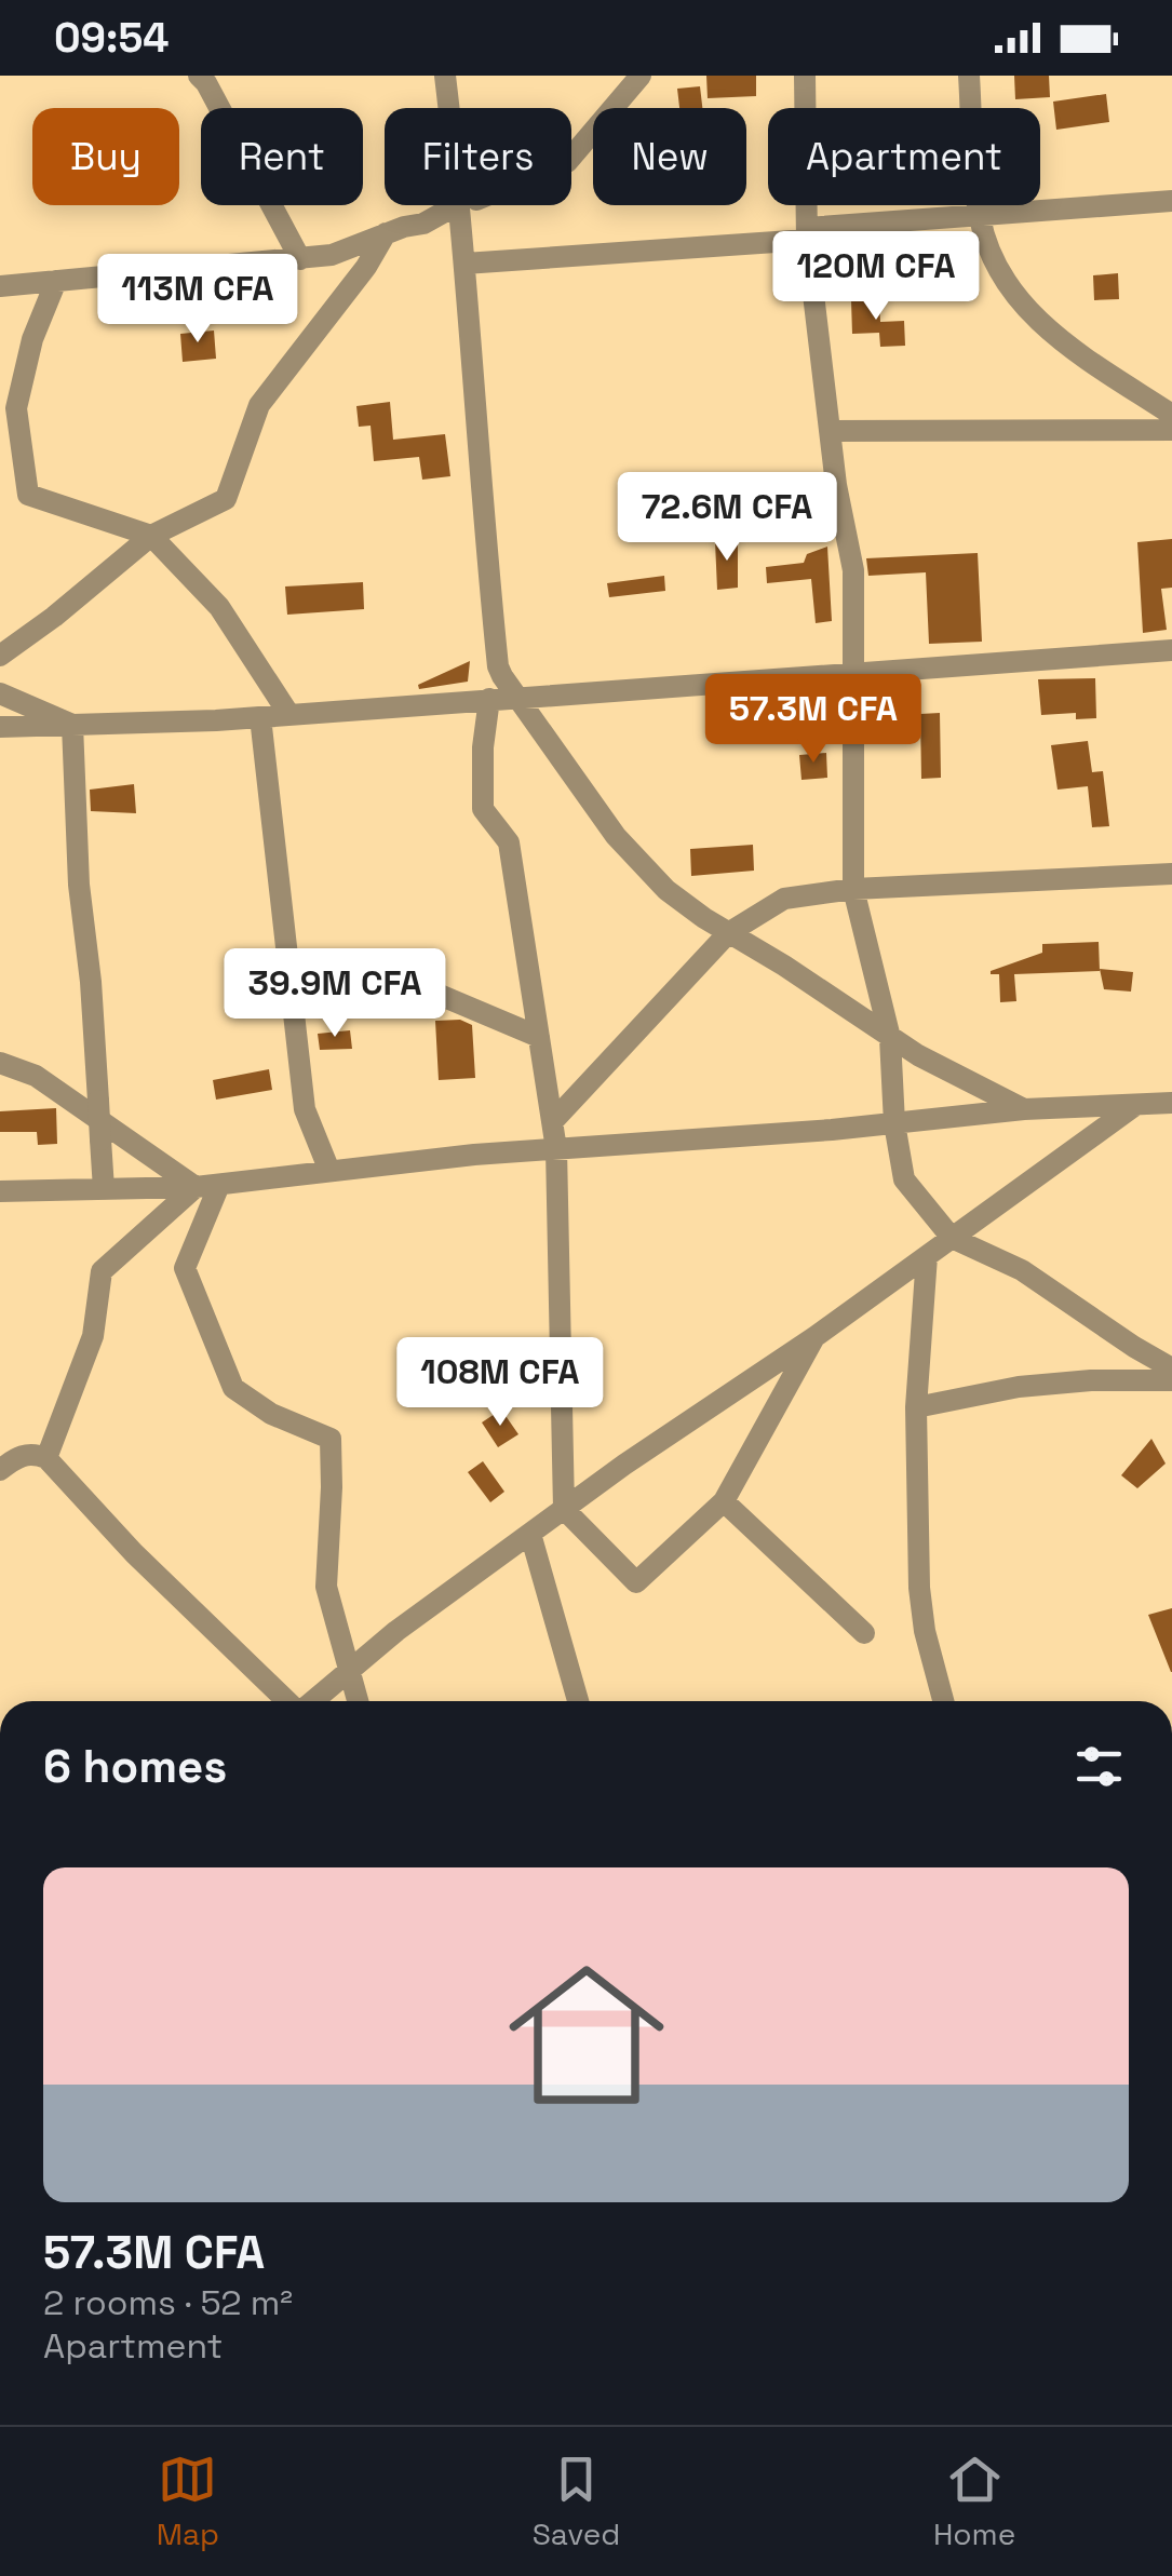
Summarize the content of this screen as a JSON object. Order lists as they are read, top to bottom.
{
  "page": {
    "status": "09:54",
    "chip": [
      "Buy",
      "Rent",
      "Filters",
      "New",
      "Apartment"
    ],
    "price": [
      "120M CFA",
      "113M CFA",
      "72.6M CFA",
      "57.3M CFA",
      "39.9M CFA",
      "108M CFA"
    ],
    "heading": "6 homes",
    "list": [
      {
        "name": "57.3M CFA",
        "note": "2 rooms · 52 m² · Apartment"
      }
    ],
    "tabs": ["Map", "Saved", "Home"]
  }
}
